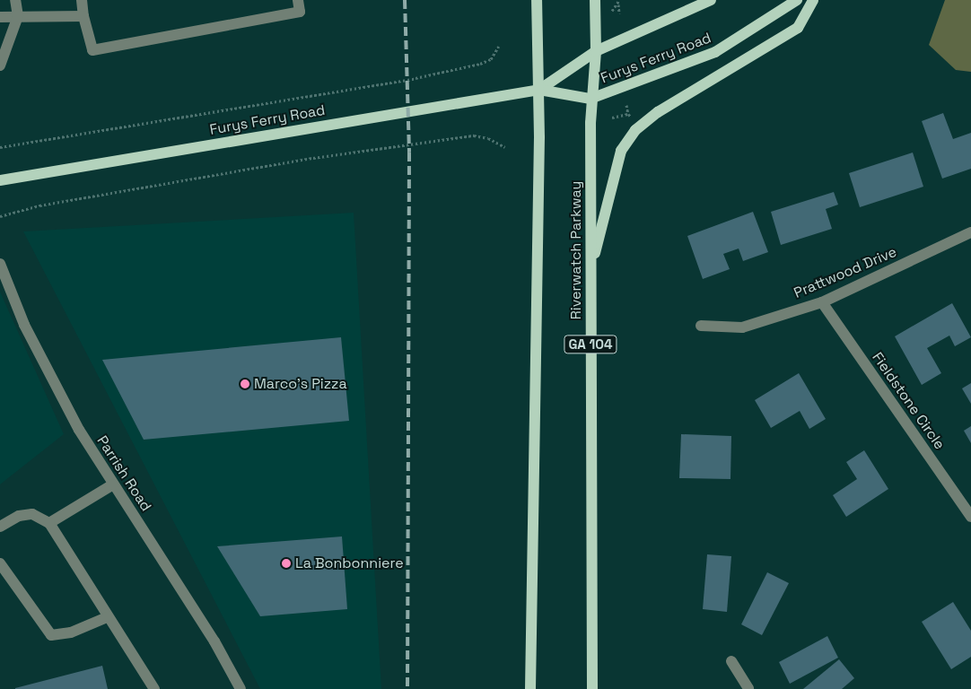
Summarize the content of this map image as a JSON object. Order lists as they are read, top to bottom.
{
  "streets": {
    "main road": ["Furys Ferry Road", "Riverwatch Parkway", "GA 104"],
    "street": ["Prattwood Drive", "Fieldstone Circle", "Parrish Road"]
  },
  "crossings": [
    ["Furys Ferry Road", "Riverwatch Parkway"],
    ["Prattwood Drive", "Fieldstone Circle"]
  ],
  "places": ["Marco's Pizza", "La Bonbonniere"]
}
